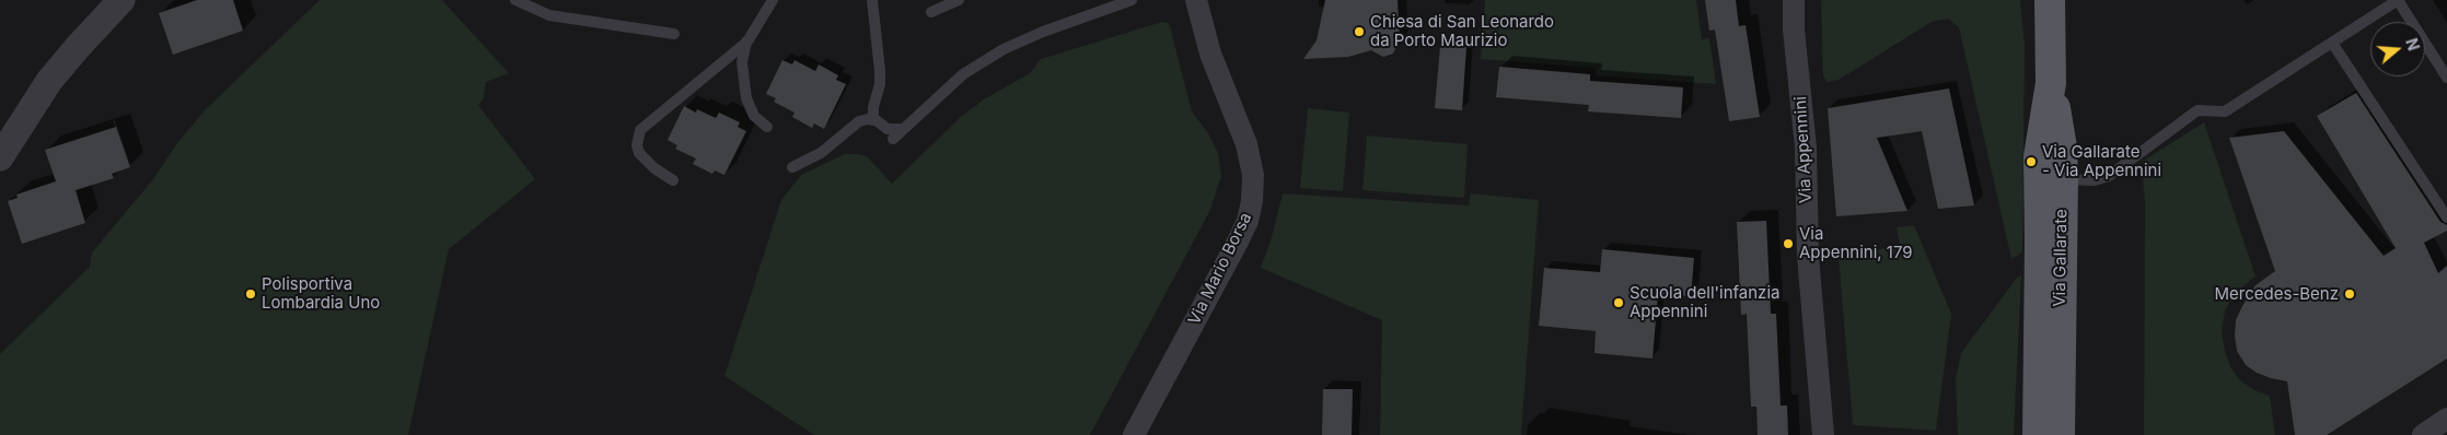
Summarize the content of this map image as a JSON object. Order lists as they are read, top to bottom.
{
  "streets": {
    "main road": ["Via Gallarate"],
    "street": ["Via Appennini", "Via Mario Borsa"]
  },
  "places": [
    "Chiesa di San Leonardo da Porto Maurizio",
    "Via Gallarate - Via Appennini",
    "Via Appennini, 179",
    "Polisportiva Lombardia Uno",
    "Mercedes-Benz",
    "Scuola dell'infanzia Appennini"
  ],
  "north": "right"
}
